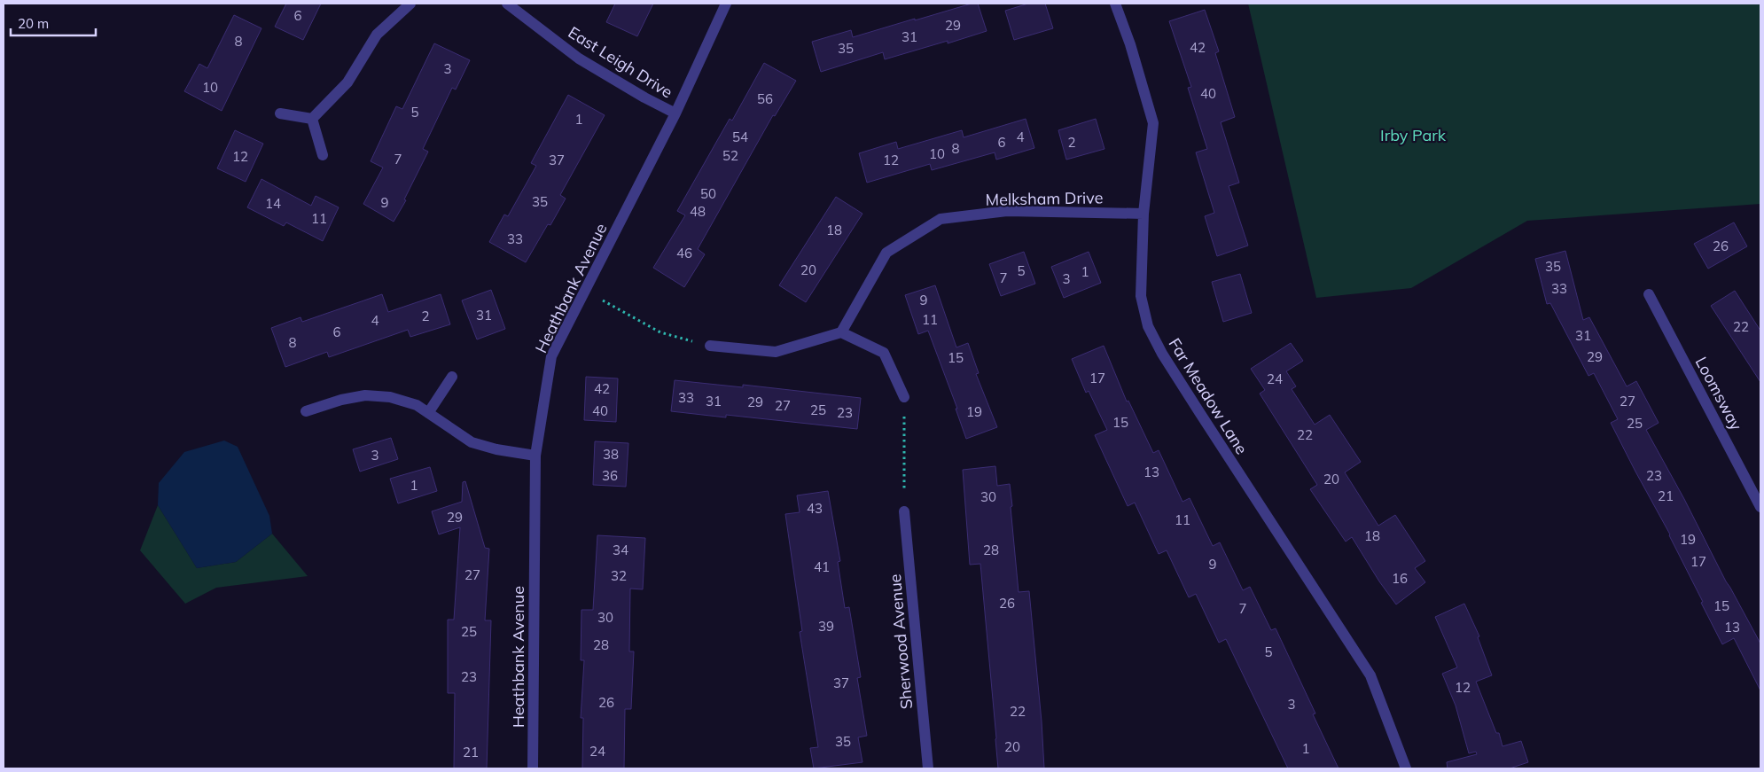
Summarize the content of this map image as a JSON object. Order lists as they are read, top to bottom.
{
  "streets": {
    "street": [
      "East Leigh Drive",
      "Melksham Drive",
      "Heathbank Avenue",
      "Loomsway",
      "Far Meadow Lane",
      "Sherwood Avenue"
    ]
  },
  "crossings": [
    ["East Leigh Drive", "Heathbank Avenue"],
    ["Melksham Drive", "Far Meadow Lane"]
  ],
  "parks": ["Irby Park"],
  "house_numbers": [
    "6",
    "29",
    "31",
    "8",
    "42",
    "35",
    "3",
    "10",
    "40",
    "56",
    "5",
    "1",
    "54",
    "4",
    "6",
    "2",
    "8",
    "10",
    "52",
    "12",
    "7",
    "37",
    "12",
    "50",
    "35",
    "9",
    "14",
    "48",
    "11",
    "18",
    "33",
    "26",
    "46",
    "35",
    "20",
    "5",
    "1",
    "7",
    "3",
    "33",
    "9",
    "31",
    "2",
    "11",
    "4",
    "22",
    "6",
    "31",
    "8",
    "29",
    "15",
    "17",
    "24",
    "42",
    "33",
    "31",
    "27",
    "29",
    "27",
    "25",
    "40",
    "19",
    "23",
    "15",
    "25",
    "22",
    "38",
    "3",
    "13",
    "36",
    "23",
    "20",
    "1",
    "21",
    "30",
    "43",
    "29",
    "11",
    "18",
    "19",
    "34",
    "28",
    "17",
    "9",
    "41",
    "27",
    "32",
    "16",
    "26",
    "15",
    "7",
    "30",
    "39",
    "13",
    "25",
    "28",
    "5",
    "23",
    "37",
    "12",
    "26",
    "3",
    "22",
    "35",
    "20",
    "1",
    "24",
    "21"
  ],
  "scale_bar": "20 m"
}
